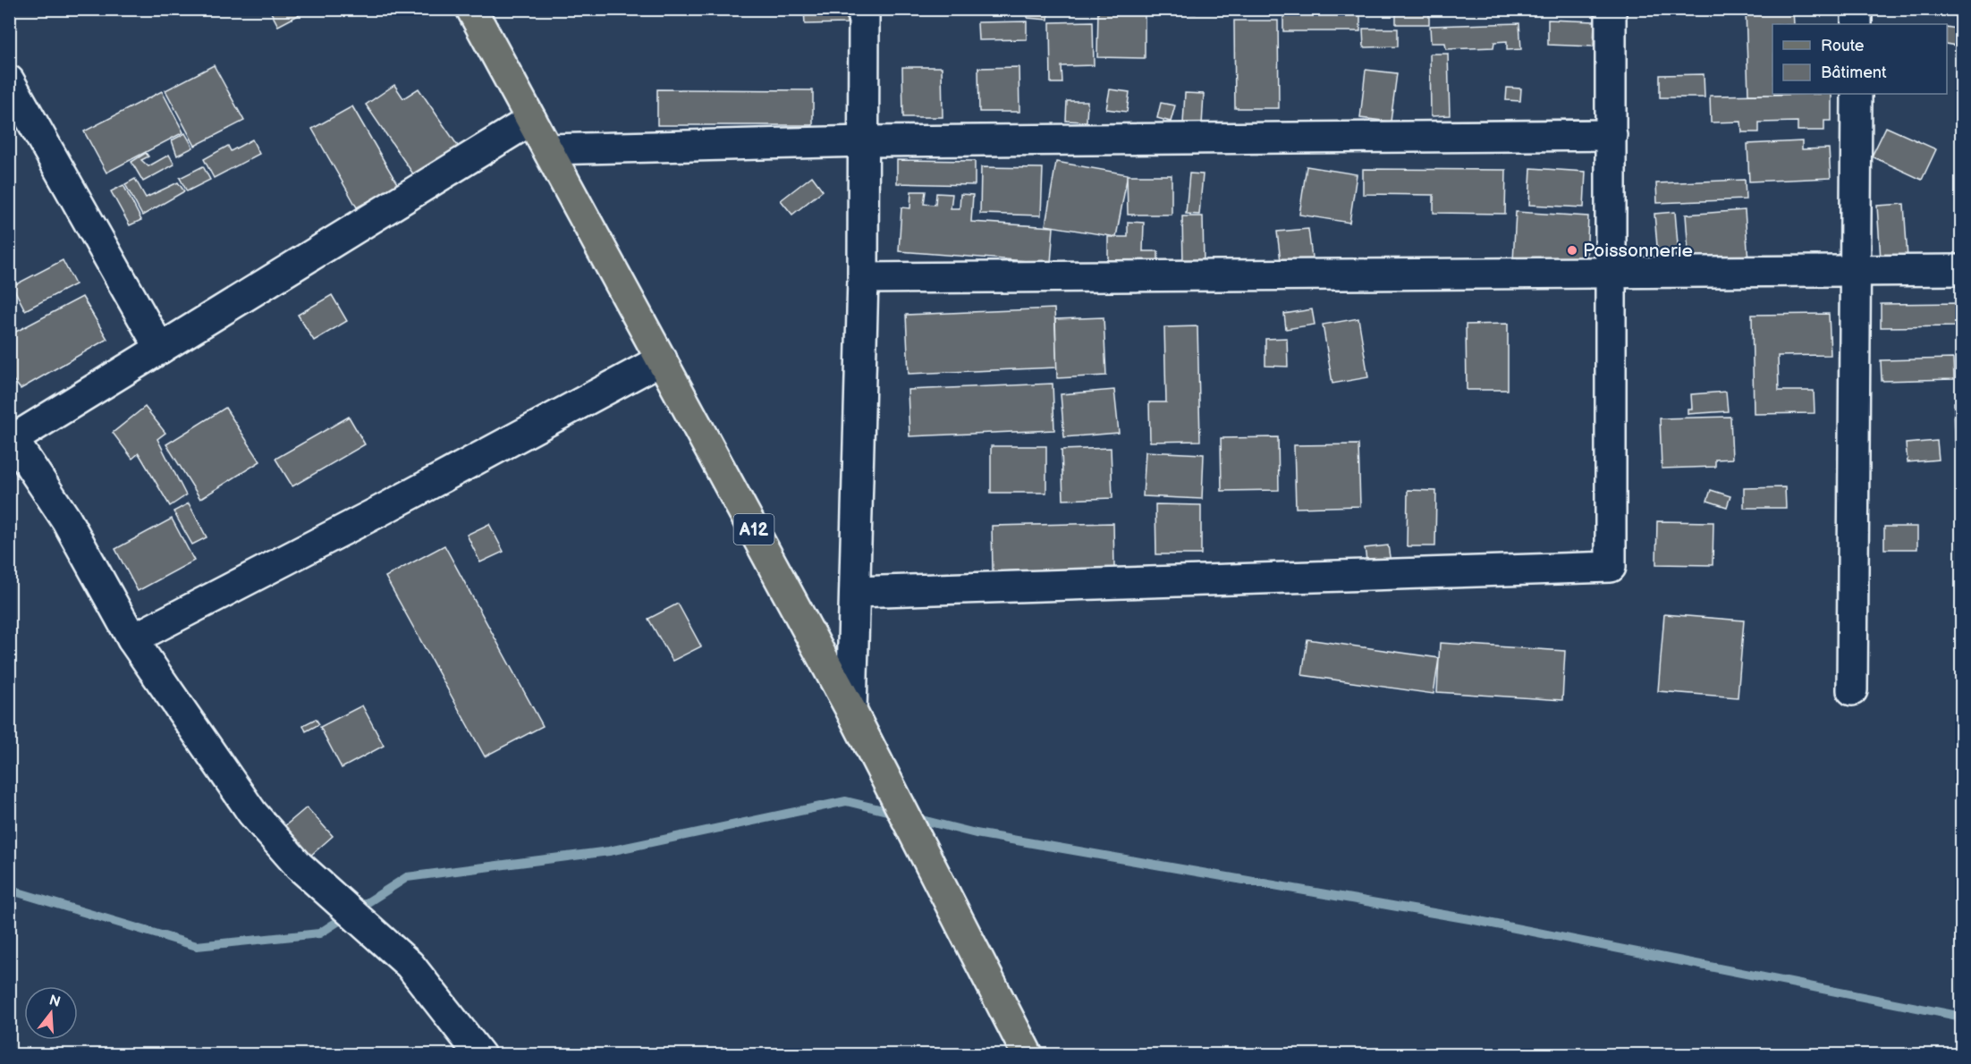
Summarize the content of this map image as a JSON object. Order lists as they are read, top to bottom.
{
  "streets": {
    "main road": ["A12"]
  },
  "places": ["Poissonnerie"],
  "legend": ["Route", "Bâtiment"],
  "north": "top"
}
